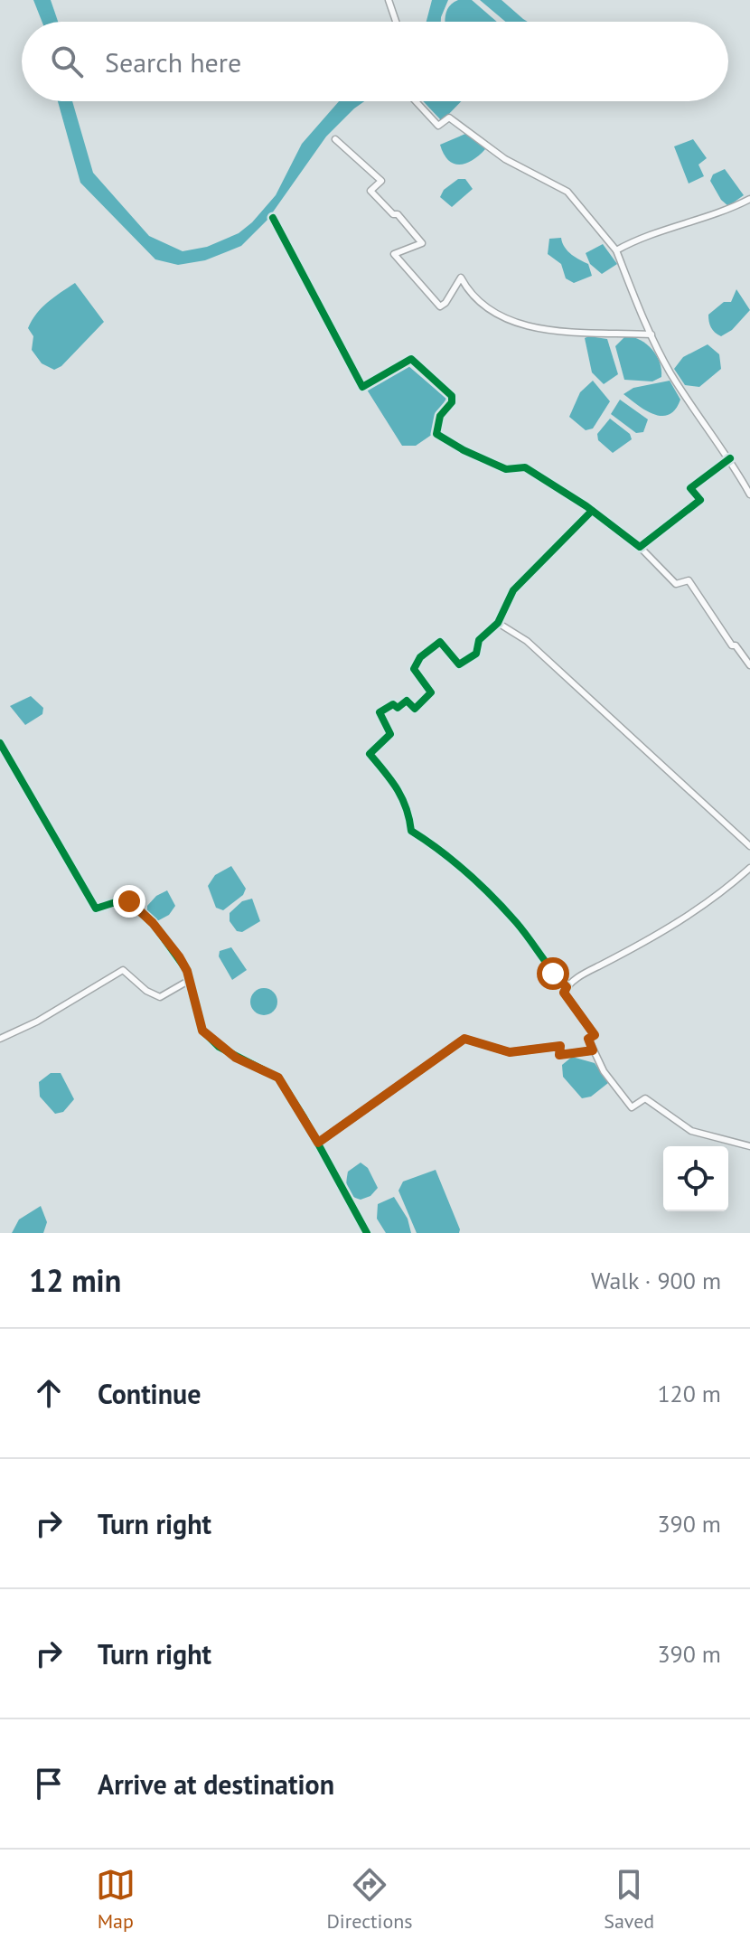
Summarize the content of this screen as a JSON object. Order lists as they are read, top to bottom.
{
  "page": {
    "search": "Search here",
    "heading": ["12 min", "Walk · 900 m"],
    "list": [
      ["Continue", "120 m"],
      ["Turn right", "390 m"],
      ["Turn right", "390 m"],
      "Arrive at destination"
    ],
    "nav": ["Map", "Directions", "Saved"]
  }
}
